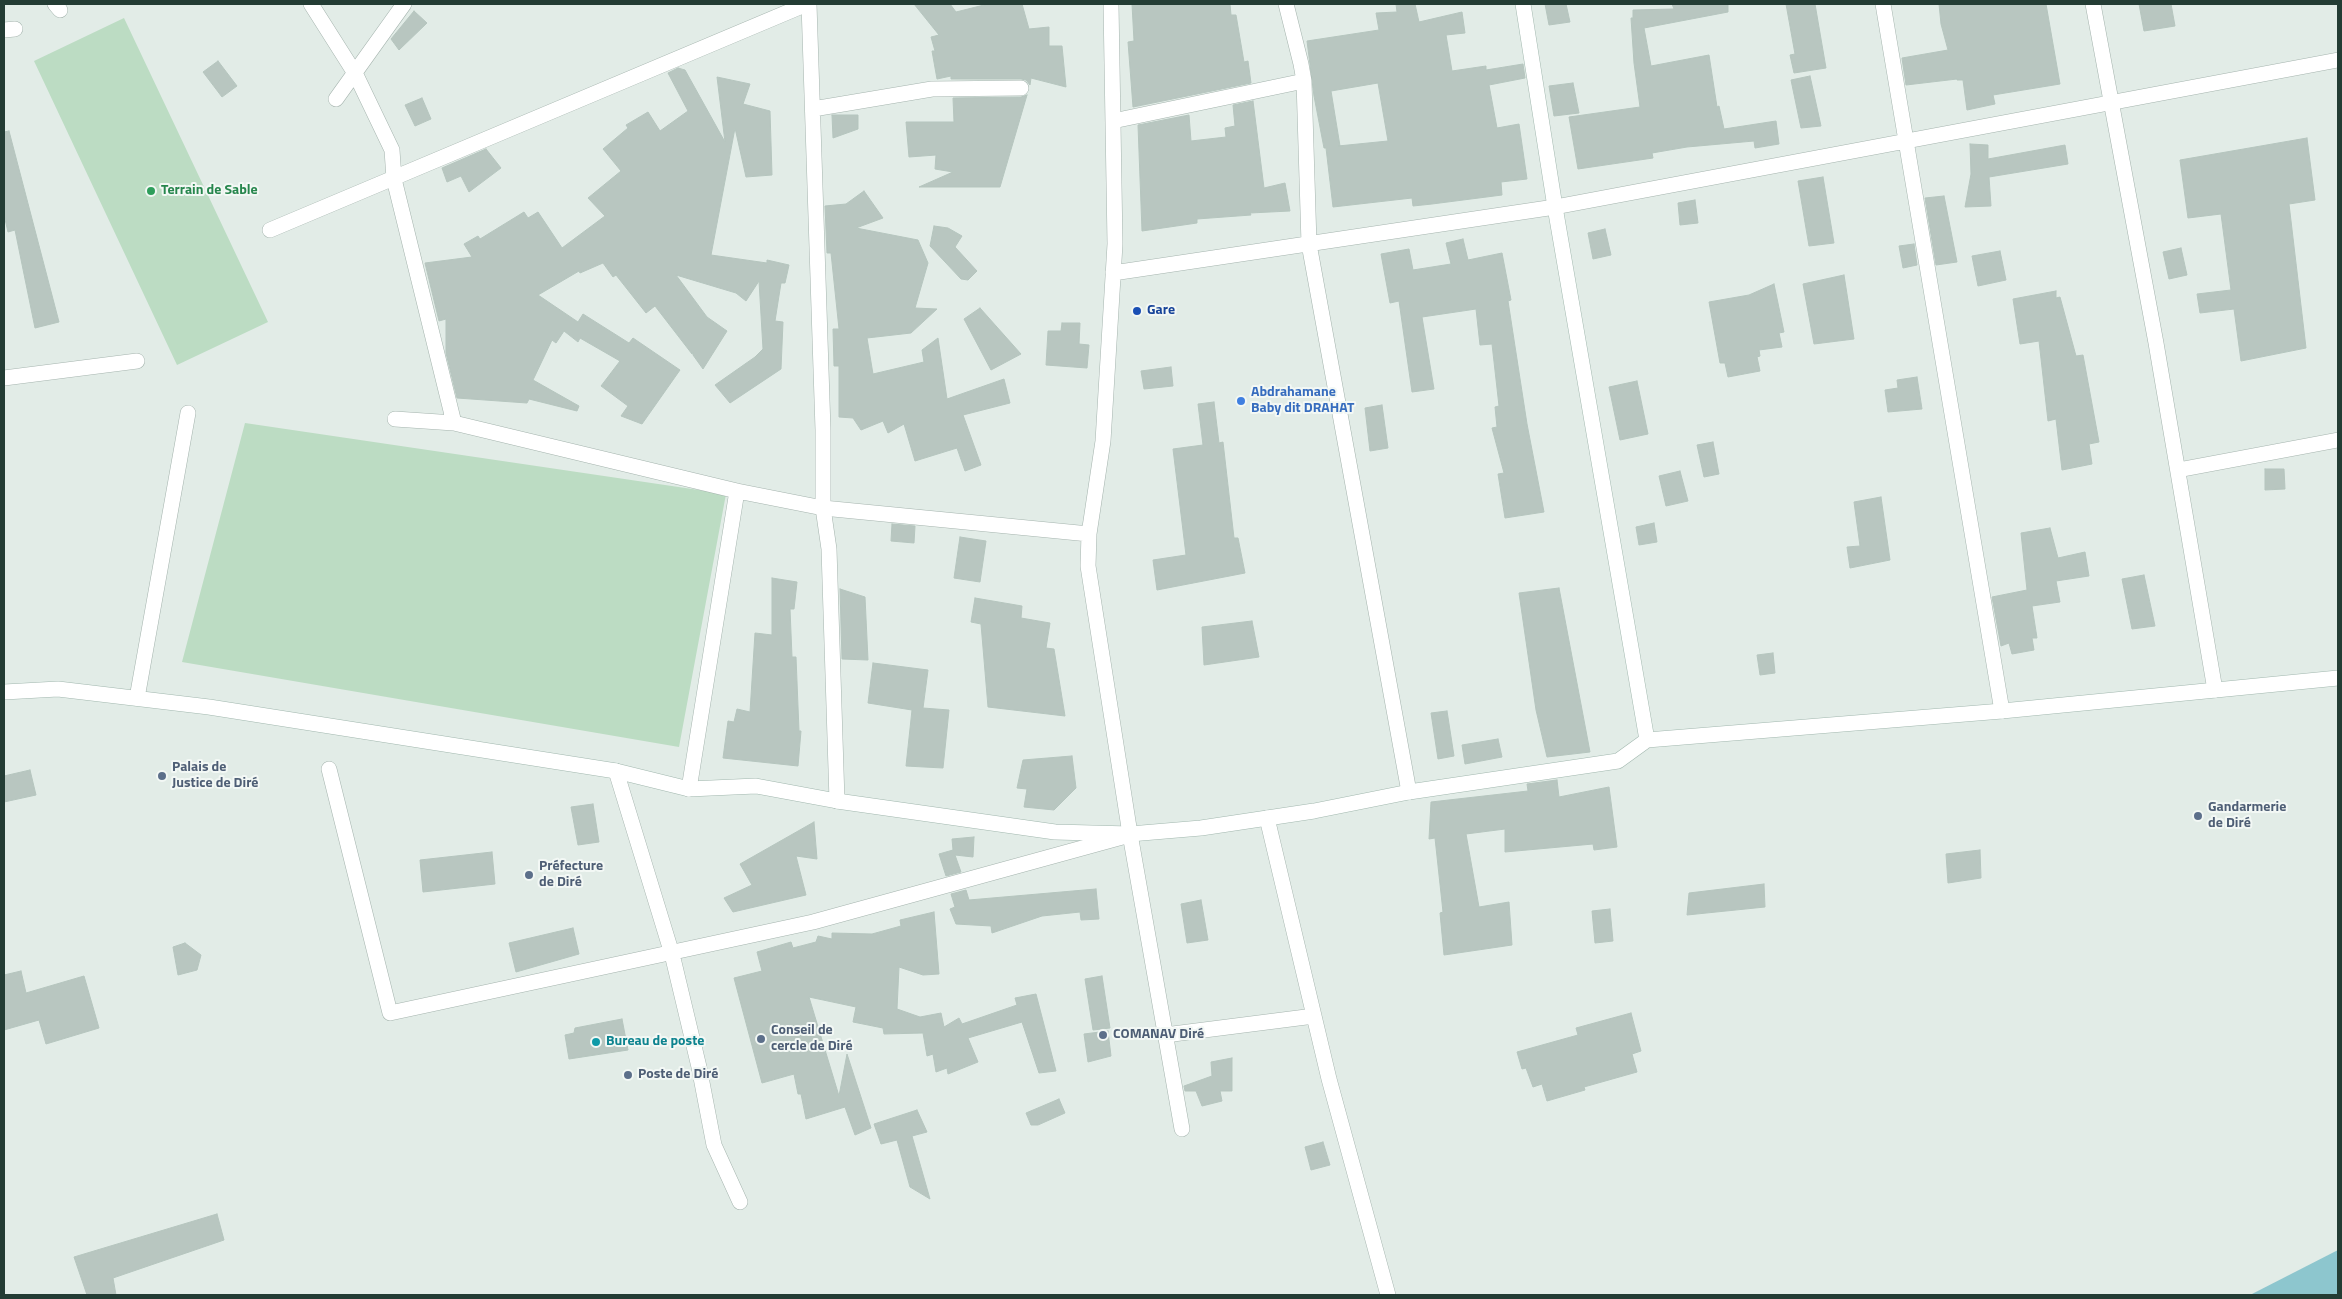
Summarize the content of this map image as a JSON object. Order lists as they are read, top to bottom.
{
  "places": [
    "Terrain de Sable",
    "Gare",
    "Abdrahamane Baby dit DRAHAT",
    "Palais de Justice de Diré",
    "Gandarmerie de Diré",
    "Préfecture de Diré",
    "COMANAV Diré",
    "Conseil de cercle de Diré",
    "Bureau de poste",
    "Poste de Diré"
  ]
}
